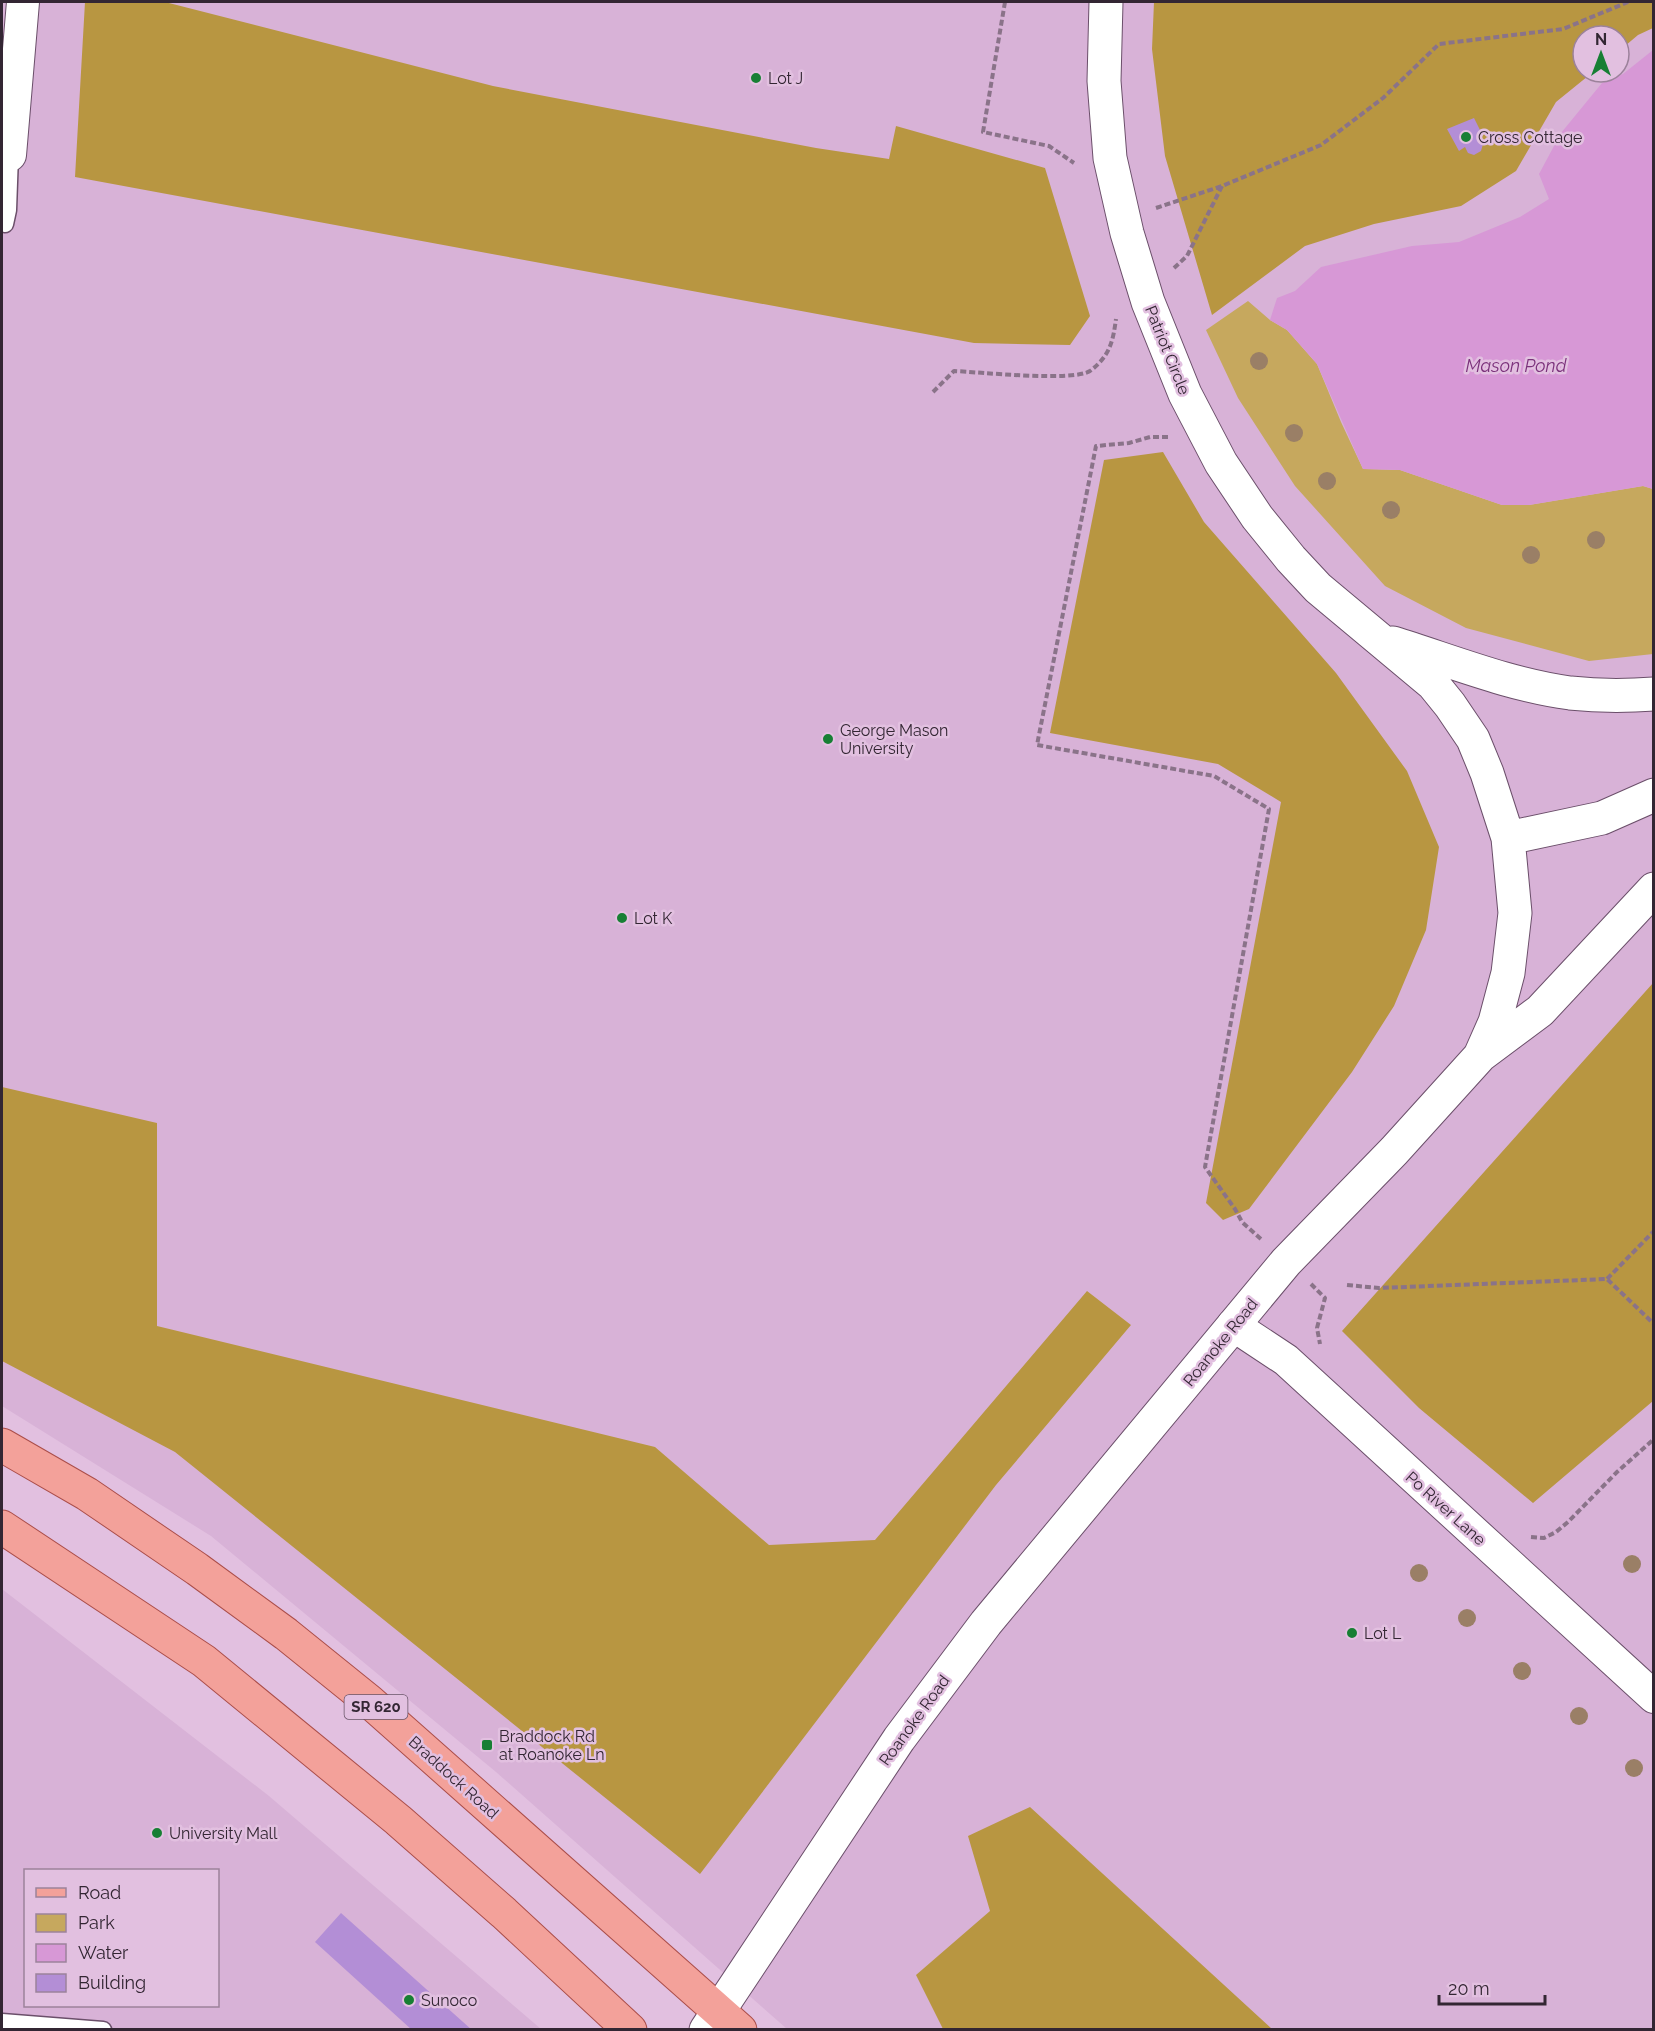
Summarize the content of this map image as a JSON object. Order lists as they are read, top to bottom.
{
  "streets": {
    "main road": ["SR 620", "Braddock Road"],
    "street": ["Patriot Circle", "Roanoke Road", "Po River Lane"]
  },
  "crossings": [
    ["Patriot Circle", "Roanoke Road"],
    ["Roanoke Road", "Po River Lane"],
    ["Roanoke Road", "Braddock Road"]
  ],
  "water": ["Mason Pond"],
  "places": {
    "other": [
      "Lot J",
      "Cross Cottage",
      "George Mason University",
      "Lot K",
      "Lot L",
      "University Mall",
      "Sunoco"
    ],
    "transit": ["Braddock Rd at Roanoke Ln"]
  },
  "legend": [
    "Road",
    "Park",
    "Water",
    "Building"
  ],
  "scale_bar": "20 m",
  "north": "top"
}
